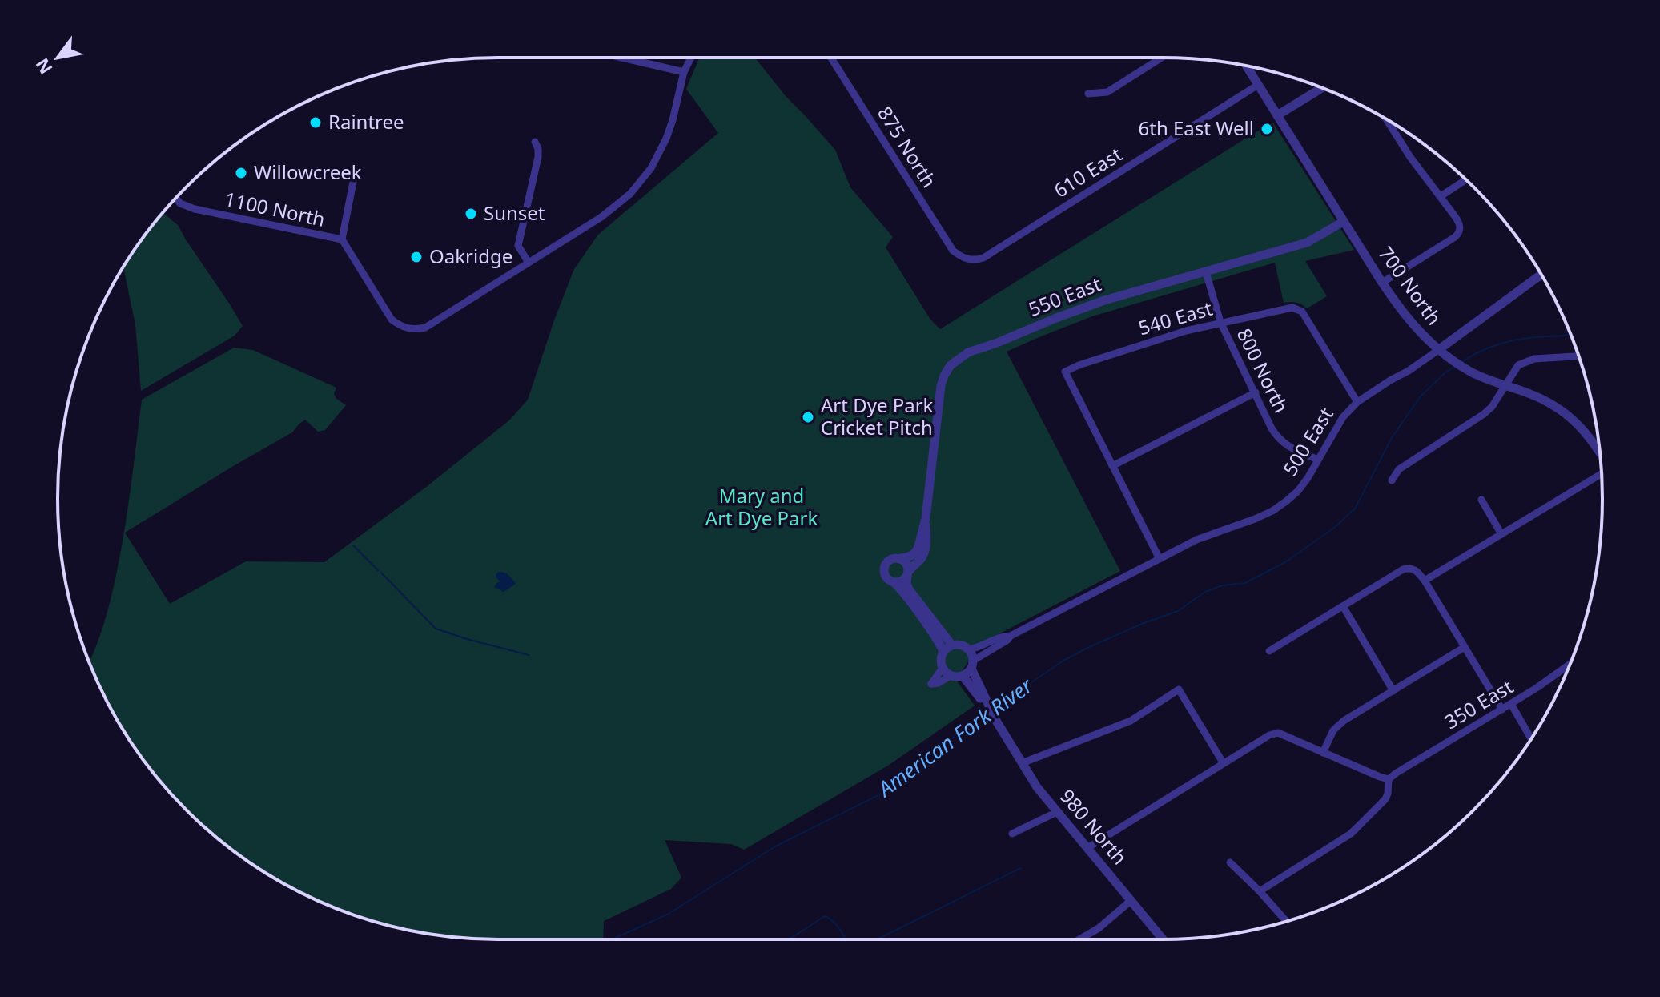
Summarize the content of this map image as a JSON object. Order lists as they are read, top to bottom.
{
  "streets": {
    "street": [
      "875 North",
      "610 East",
      "1100 North",
      "700 North",
      "550 East",
      "540 East",
      "800 North",
      "500 East",
      "350 East",
      "980 North"
    ]
  },
  "crossings": [
    ["875 North", "610 East"],
    ["610 East", "700 North"],
    ["700 North", "550 East"],
    ["700 North", "500 East"],
    ["550 East", "800 North"],
    ["540 East", "800 North"],
    ["540 East", "500 East"],
    ["800 North", "500 East"],
    ["500 East", "980 North"]
  ],
  "water": ["American Fork River"],
  "parks": ["Mary and Art Dye Park"],
  "places": [
    "Raintree",
    "6th East Well",
    "Willowcreek",
    "Sunset",
    "Oakridge",
    "Art Dye Park Cricket Pitch"
  ],
  "north": "bottom left"
}
